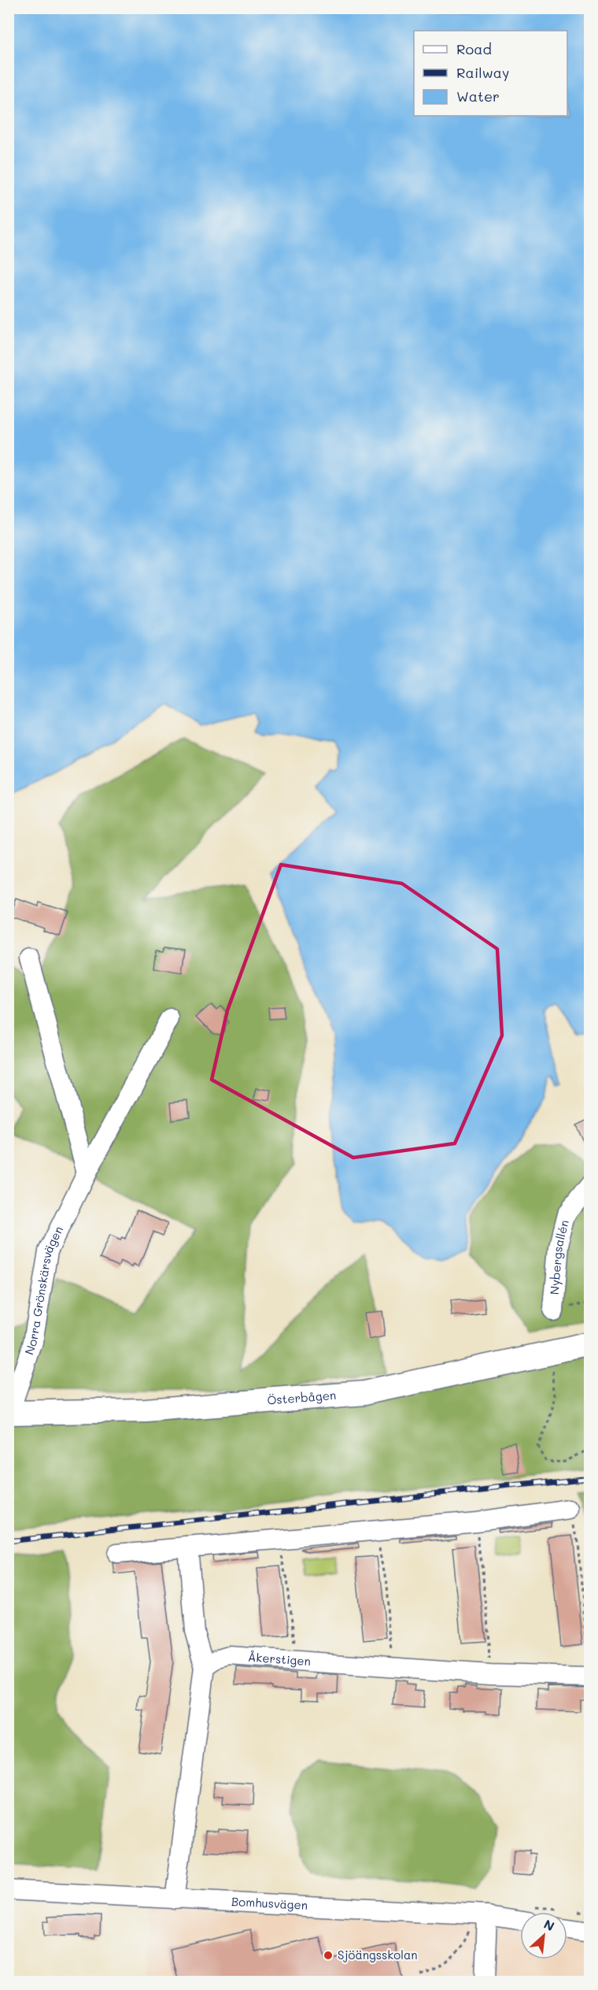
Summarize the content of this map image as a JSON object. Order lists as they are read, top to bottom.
{
  "streets": {
    "main road": ["Österbågen"],
    "street": [
      "Nybergsallén",
      "Norra Grönskärsvägen",
      "Åkerstigen",
      "Bomhusvägen"
    ]
  },
  "crossings": [
    ["Norra Grönskärsvägen", "Österbågen"]
  ],
  "places": ["Sjöängsskolan"],
  "legend": ["Road", "Railway", "Water"],
  "north": "top right"
}
